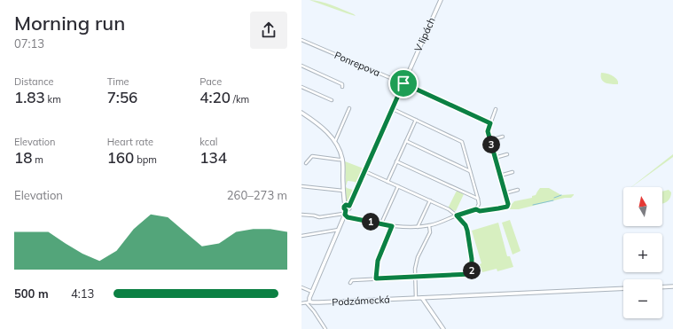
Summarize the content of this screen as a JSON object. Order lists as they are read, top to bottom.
{
  "streets": {
    "street": ["V lipách", "Ponrepova", "Podzámecká"]
  },
  "crossings": [
    ["V lipách", "Ponrepova"]
  ],
  "north": "top",
  "page": {
    "heading": ["Morning run", "07:13"],
    "stats": [
      ["Distance", "1.83 km"],
      ["Time", "7:56"],
      ["Pace", "4:20 /km"],
      ["Elevation", "18 m"],
      ["Heart rate", "160 bpm"],
      ["kcal", "134"]
    ],
    "pins": ["3", "1", "2"],
    "chart": ["Elevation", "260–273 m"],
    "map_buttons": ["+", "−"],
    "list": [
      {
        "name": "500 m",
        "note": "4:13"
      }
    ]
  }
}
